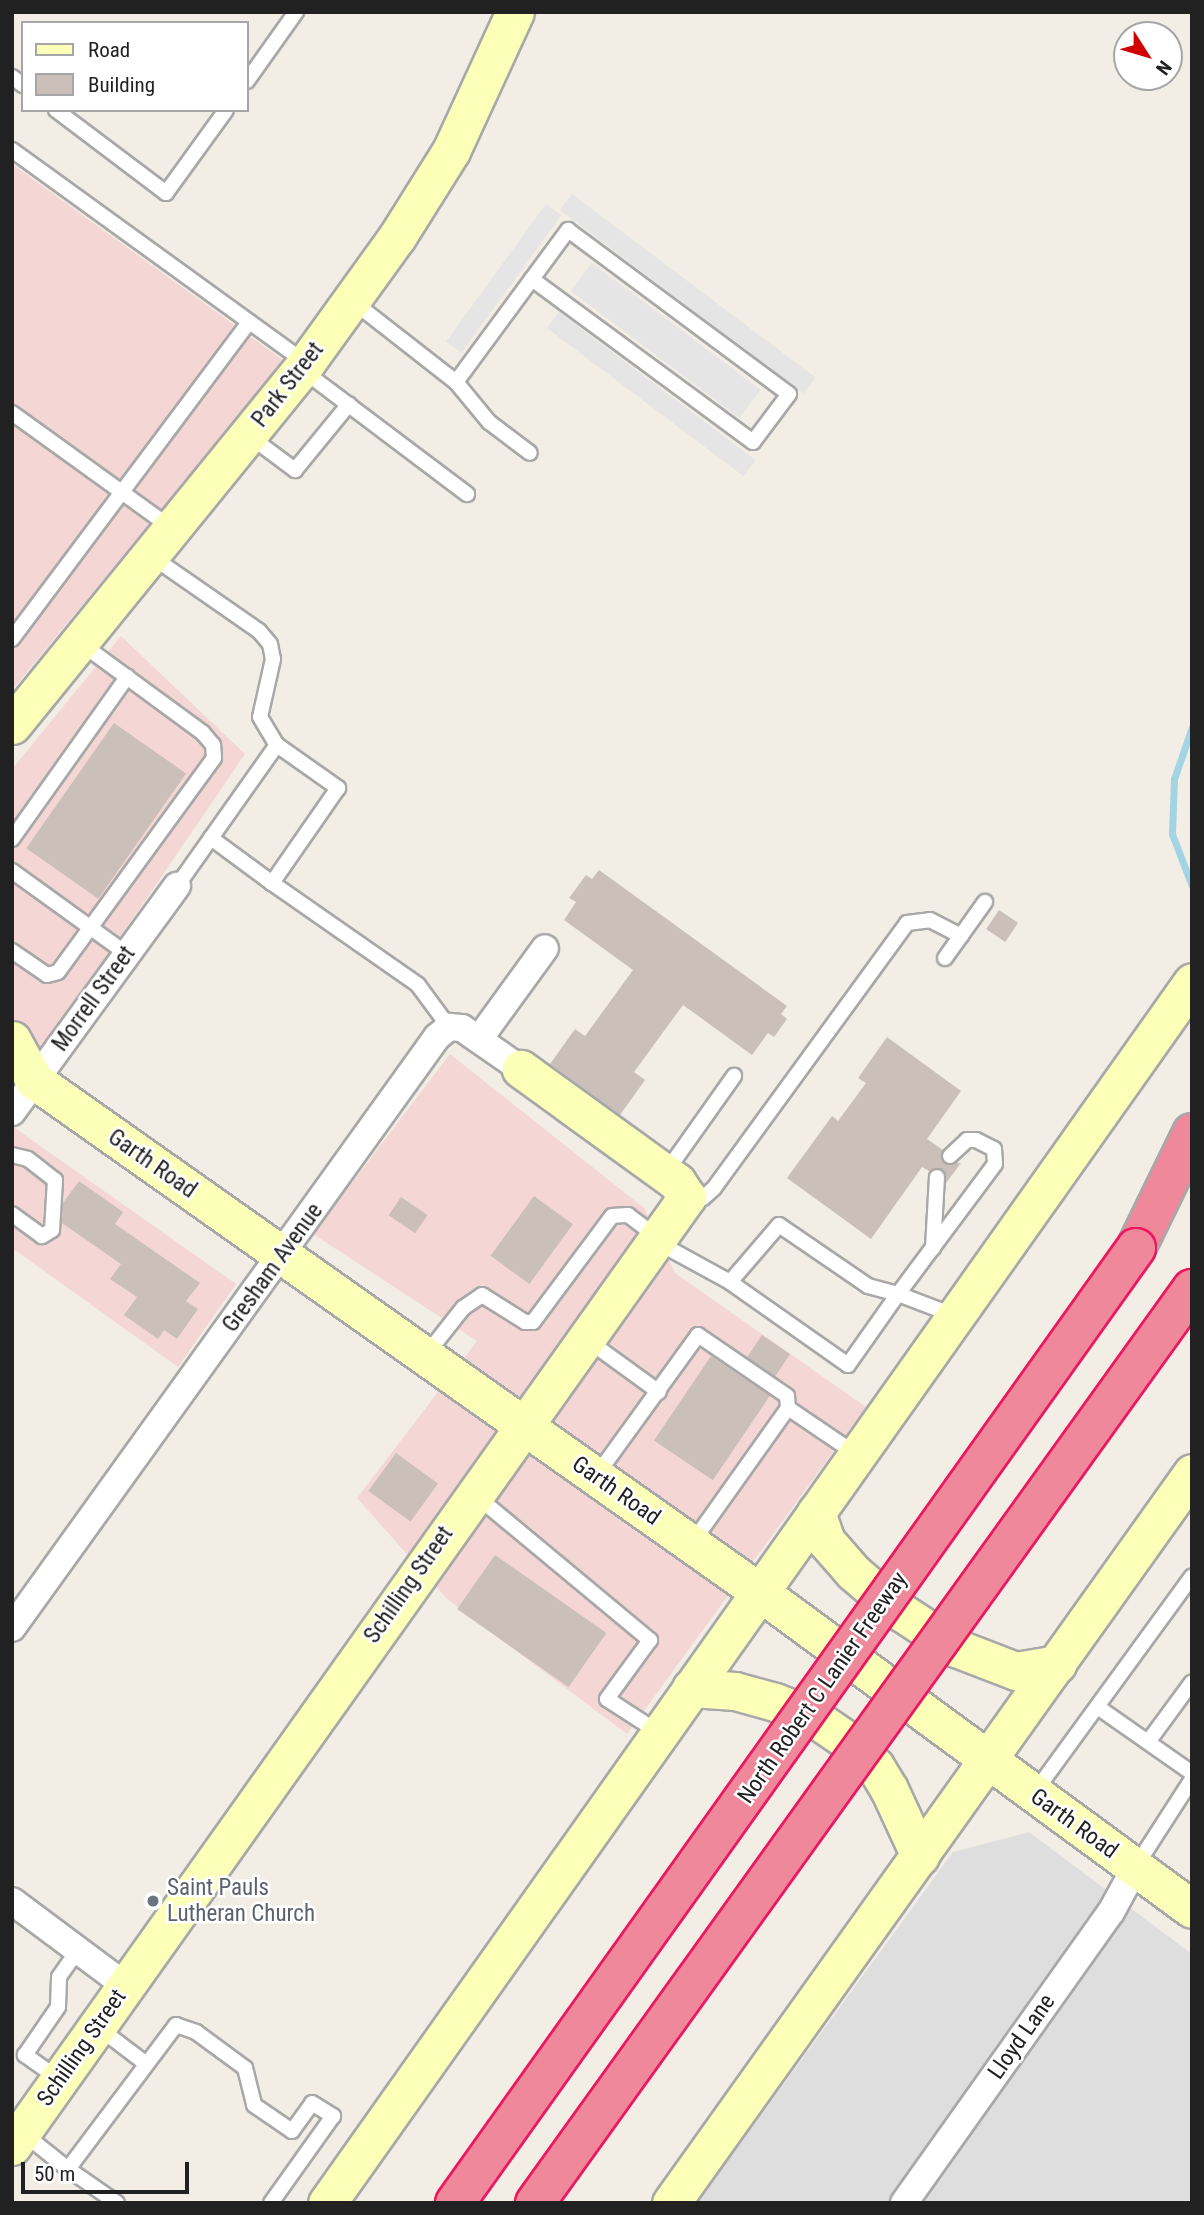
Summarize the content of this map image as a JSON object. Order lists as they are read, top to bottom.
{
  "streets": {
    "highway": ["North Robert C Lanier Freeway"],
    "main road": ["Park Street", "Garth Road", "Schilling Street"],
    "street": ["Morrell Street", "Gresham Avenue", "Lloyd Lane"]
  },
  "crossings": [
    ["Morrell Street", "Garth Road"],
    ["Garth Road", "Gresham Avenue"],
    ["Garth Road", "Schilling Street"],
    ["Garth Road", "Lloyd Lane"]
  ],
  "places": ["Saint Pauls Lutheran Church"],
  "legend": ["Road", "Building"],
  "scale_bar": "50 m",
  "north": "bottom right"
}
